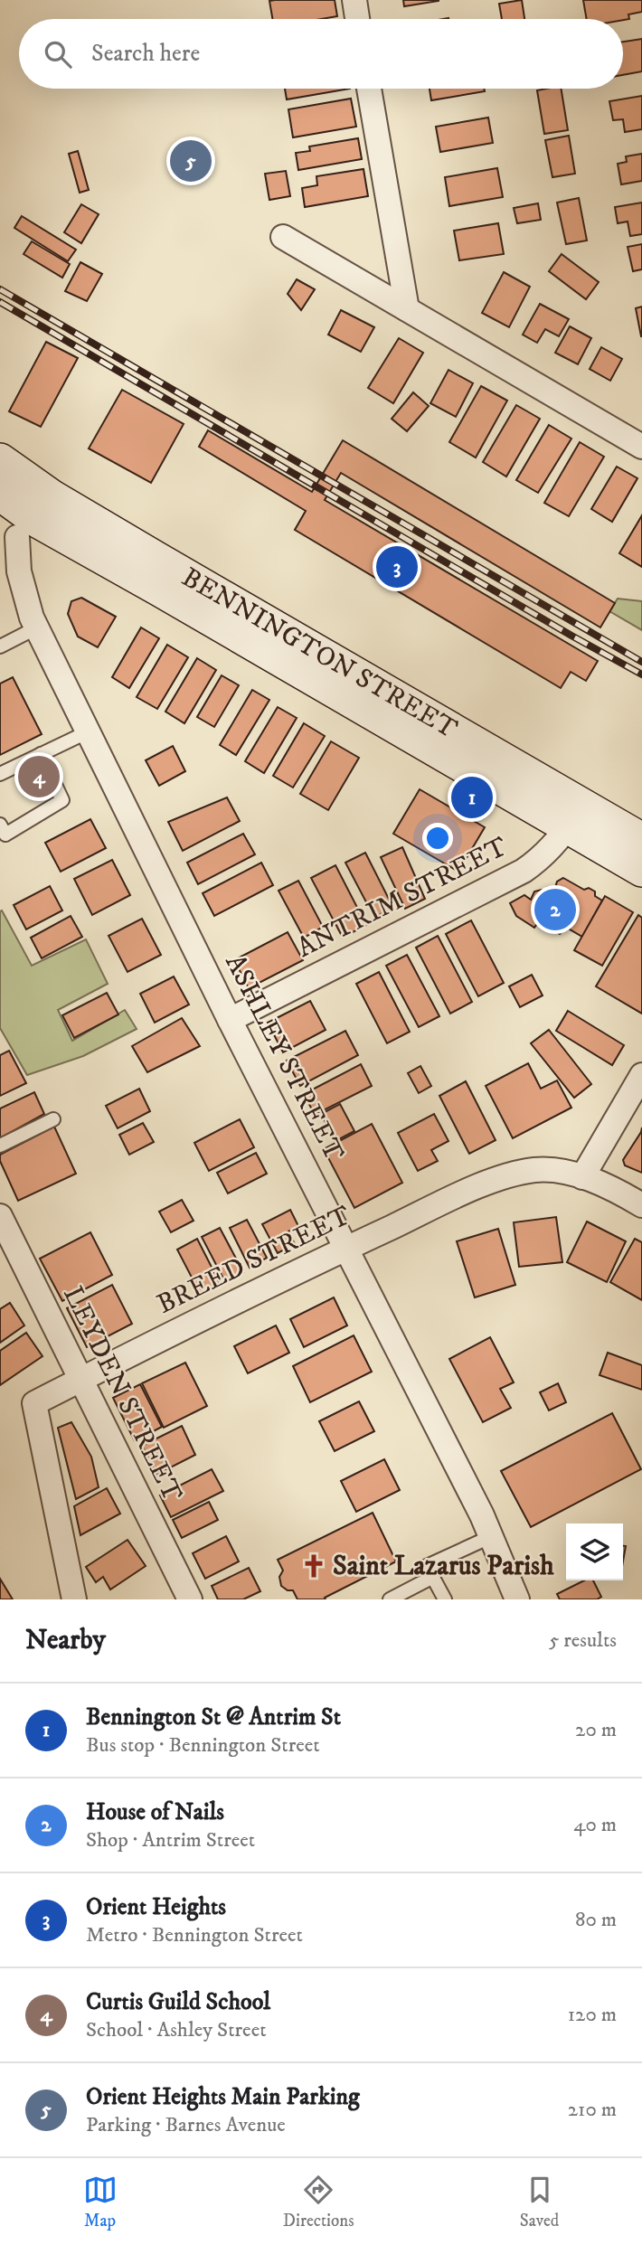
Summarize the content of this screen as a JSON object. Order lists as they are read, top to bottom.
{
  "streets": {
    "main road": ["BENNINGTON STREET"],
    "street": [
      "ANTRIM STREET",
      "ASHLEY STREET",
      "BREED STREET",
      "LEYDEN STREET"
    ]
  },
  "crossings": [
    ["BENNINGTON STREET", "ANTRIM STREET"],
    ["BENNINGTON STREET", "ASHLEY STREET"],
    ["ANTRIM STREET", "ASHLEY STREET"],
    ["ASHLEY STREET", "BREED STREET"],
    ["BREED STREET", "LEYDEN STREET"]
  ],
  "places": {
    "church": ["Saint Lazarus Parish"]
  },
  "page": {
    "search": "Search here",
    "pins": [
      "5",
      "3",
      "4",
      "1",
      "2"
    ],
    "heading": ["Nearby", "5 results"],
    "list": [
      {
        "mark": "1",
        "name": "Bennington St @ Antrim St",
        "note": "Bus stop · Bennington Street",
        "value": "20 m"
      },
      {
        "mark": "2",
        "name": "House of Nails",
        "note": "Shop · Antrim Street",
        "value": "40 m"
      },
      {
        "mark": "3",
        "name": "Orient Heights",
        "note": "Metro · Bennington Street",
        "value": "80 m"
      },
      {
        "mark": "4",
        "name": "Curtis Guild School",
        "note": "School · Ashley Street",
        "value": "120 m"
      },
      {
        "mark": "5",
        "name": "Orient Heights Main Parking",
        "note": "Parking · Barnes Avenue",
        "value": "210 m"
      }
    ],
    "nav": ["Map", "Directions", "Saved"]
  }
}
